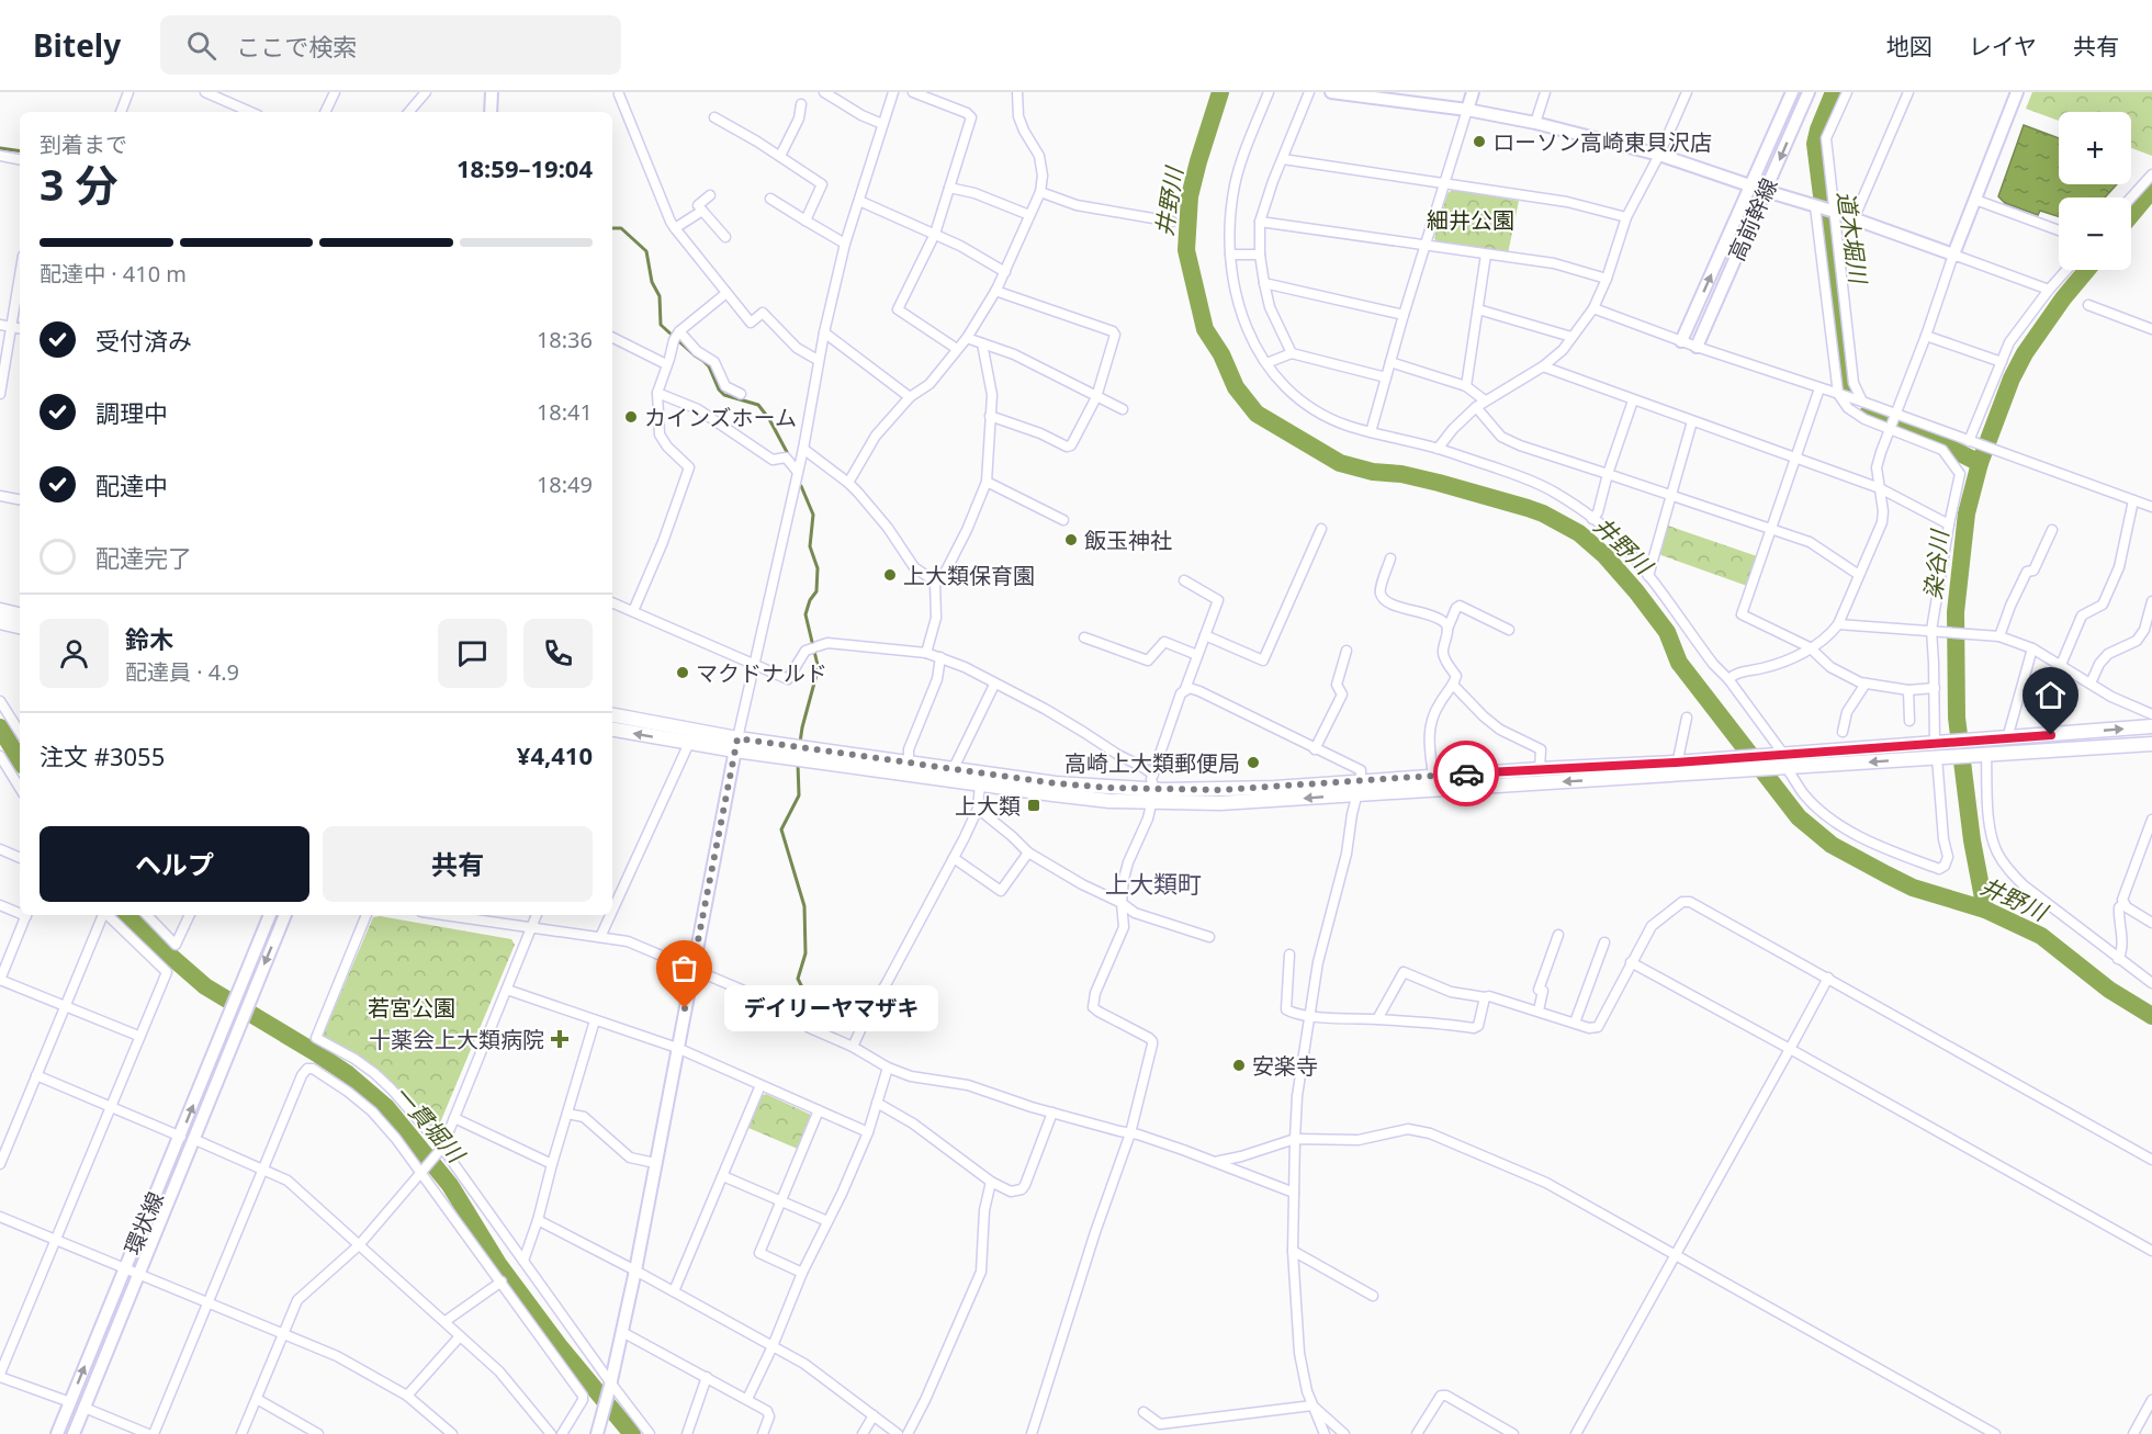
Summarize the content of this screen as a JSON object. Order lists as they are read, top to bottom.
{
  "streets": {
    "street": ["高前幹線", "環状線"]
  },
  "districts": ["上大類町"],
  "water": [
    "井野川",
    "道木堀川",
    "染谷川",
    "一貫堀川"
  ],
  "parks": ["細井公園", "若宮公園"],
  "places": {
    "other": [
      "ローソン高崎東貝沢店",
      "カインズホーム",
      "飯玉神社",
      "上大類保育園",
      "マクドナルド",
      "高崎上大類郵便局",
      "デイリーヤマザキ",
      "安楽寺"
    ],
    "transit": ["上大類"],
    "health": ["十薬会上大類病院"]
  },
  "page": {
    "header": "Bitely",
    "search": "ここで検索",
    "nav": ["地図", "レイヤ", "共有"],
    "map_buttons": ["+", "−"],
    "heading": ["3 分", "到着まで", "18:59–19:04"],
    "panel": [
      "鈴木",
      "配達員 · 4.9",
      "注文 #3055",
      "¥4,410"
    ],
    "bar": "配達中 · 410 m",
    "list": [
      ["受付済み", "18:36"],
      ["調理中", "18:41"],
      ["配達中", "18:49"],
      "配達完了"
    ],
    "buttons": ["ヘルプ", "共有"],
    "bubble": "デイリーヤマザキ"
  }
}
